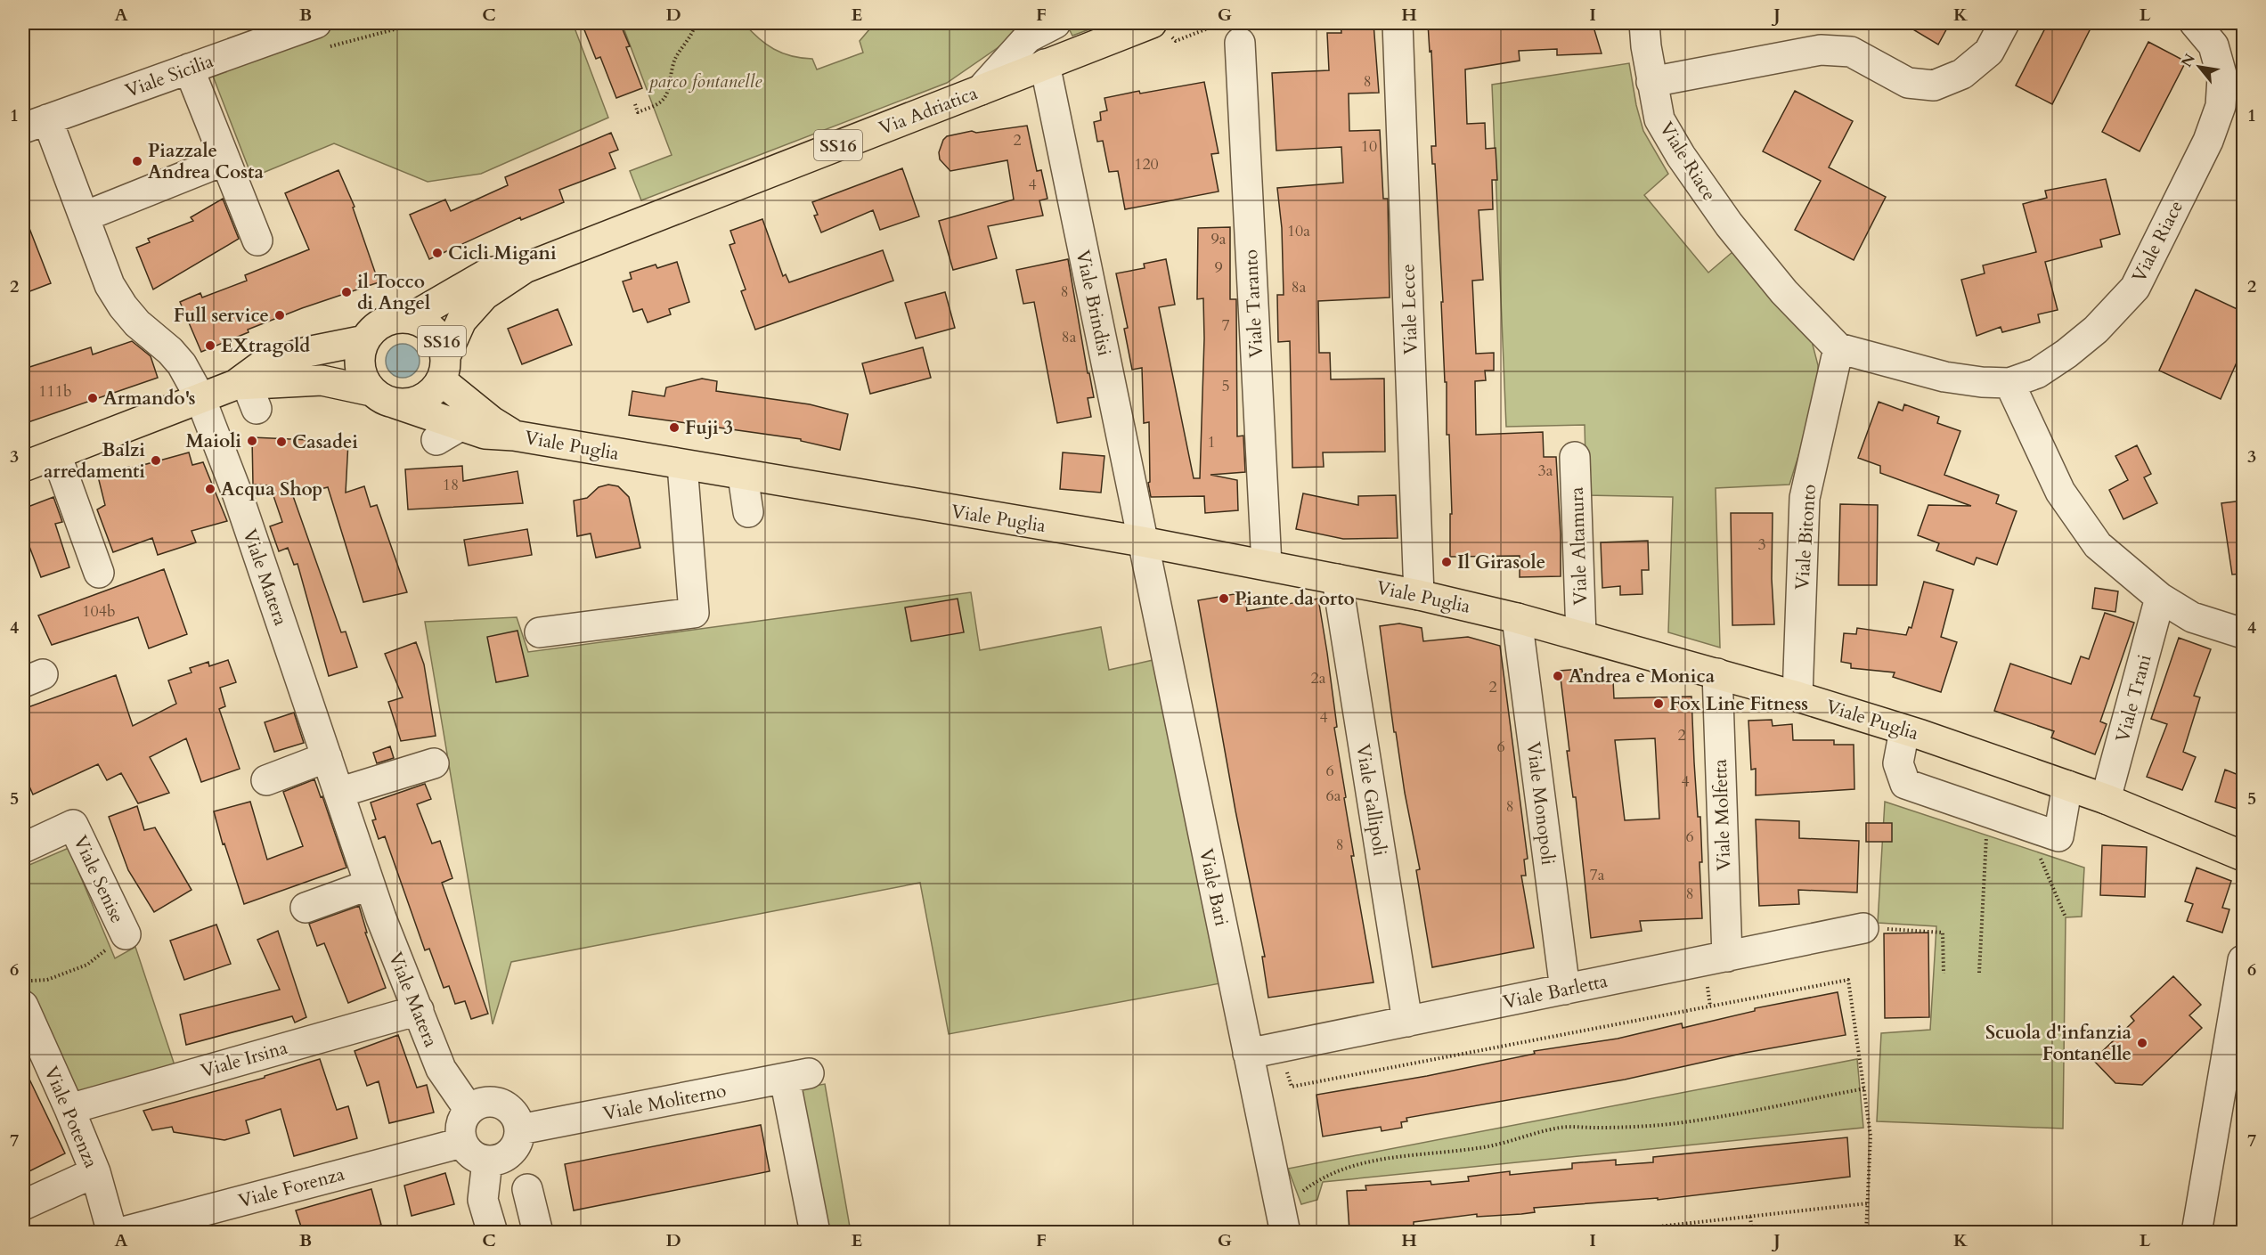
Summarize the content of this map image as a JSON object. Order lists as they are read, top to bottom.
{
  "streets": {
    "main road": ["Via Adriatica", "SS16", "Viale Puglia"],
    "street": [
      "Viale Sicilia",
      "Viale Riace",
      "Viale Brindisi",
      "Viale Taranto",
      "Viale Lecce",
      "Viale Bitonto",
      "Viale Altamura",
      "Viale Matera",
      "Viale Trani",
      "Viale Gallipoli",
      "Viale Monopoli",
      "Viale Molfetta",
      "Viale Senise",
      "Viale Bari",
      "Viale Barletta",
      "Viale Irsina",
      "Viale Moliterno",
      "Viale Potenza",
      "Viale Forenza"
    ]
  },
  "crossings": [
    ["Viale Sicilia", "Viale Matera"],
    ["Via Adriatica", "SS16"],
    ["Via Adriatica", "Viale Brindisi"],
    ["Via Adriatica", "Viale Puglia"],
    ["SS16", "Viale Puglia"],
    ["SS16", "Viale Matera"],
    ["Viale Riace", "Viale Bitonto"],
    ["Viale Brindisi", "Viale Puglia"],
    ["Viale Brindisi", "Viale Bari"],
    ["Viale Taranto", "Viale Puglia"],
    ["Viale Lecce", "Viale Puglia"],
    ["Viale Puglia", "Viale Bitonto"],
    ["Viale Puglia", "Viale Altamura"],
    ["Viale Puglia", "Viale Trani"],
    ["Viale Puglia", "Viale Gallipoli"],
    ["Viale Puglia", "Viale Monopoli"],
    ["Viale Puglia", "Viale Molfetta"],
    ["Viale Puglia", "Viale Bari"],
    ["Viale Matera", "Viale Irsina"],
    ["Viale Matera", "Viale Moliterno"],
    ["Viale Matera", "Viale Forenza"],
    ["Viale Gallipoli", "Viale Barletta"],
    ["Viale Monopoli", "Viale Barletta"],
    ["Viale Molfetta", "Viale Barletta"],
    ["Viale Bari", "Viale Barletta"],
    ["Viale Irsina", "Viale Potenza"],
    ["Viale Moliterno", "Viale Forenza"]
  ],
  "parks": ["parco fontanelle"],
  "places": [
    "Piazzale Andrea Costa",
    "Cicli Migani",
    "il Tocco di Angel",
    "Full service",
    "EXtragold",
    "Armando's",
    "Fuji 3",
    "Maioli",
    "Casadei",
    "Balzi arredamenti",
    "Acqua Shop",
    "Il Girasole",
    "Piante da orto",
    "Andrea e Monica",
    "Fox Line Fitness",
    "Scuola d'infanzia Fontanelle"
  ],
  "house_numbers": [
    "8",
    "2",
    "10",
    "120",
    "4",
    "10a",
    "9a",
    "9",
    "8a",
    "8",
    "7",
    "8a",
    "5",
    "111b",
    "1",
    "3a",
    "18",
    "3",
    "104b",
    "2a",
    "2",
    "4",
    "2",
    "6",
    "6",
    "4",
    "6a",
    "8",
    "6",
    "8",
    "7a",
    "8"
  ],
  "north": "top left",
  "grid": {
    "columns": [
      "A",
      "B",
      "C",
      "D",
      "E",
      "F",
      "G",
      "H",
      "I",
      "J",
      "K",
      "L"
    ],
    "rows": [
      "1",
      "2",
      "3",
      "4",
      "5",
      "6",
      "7"
    ]
  }
}
